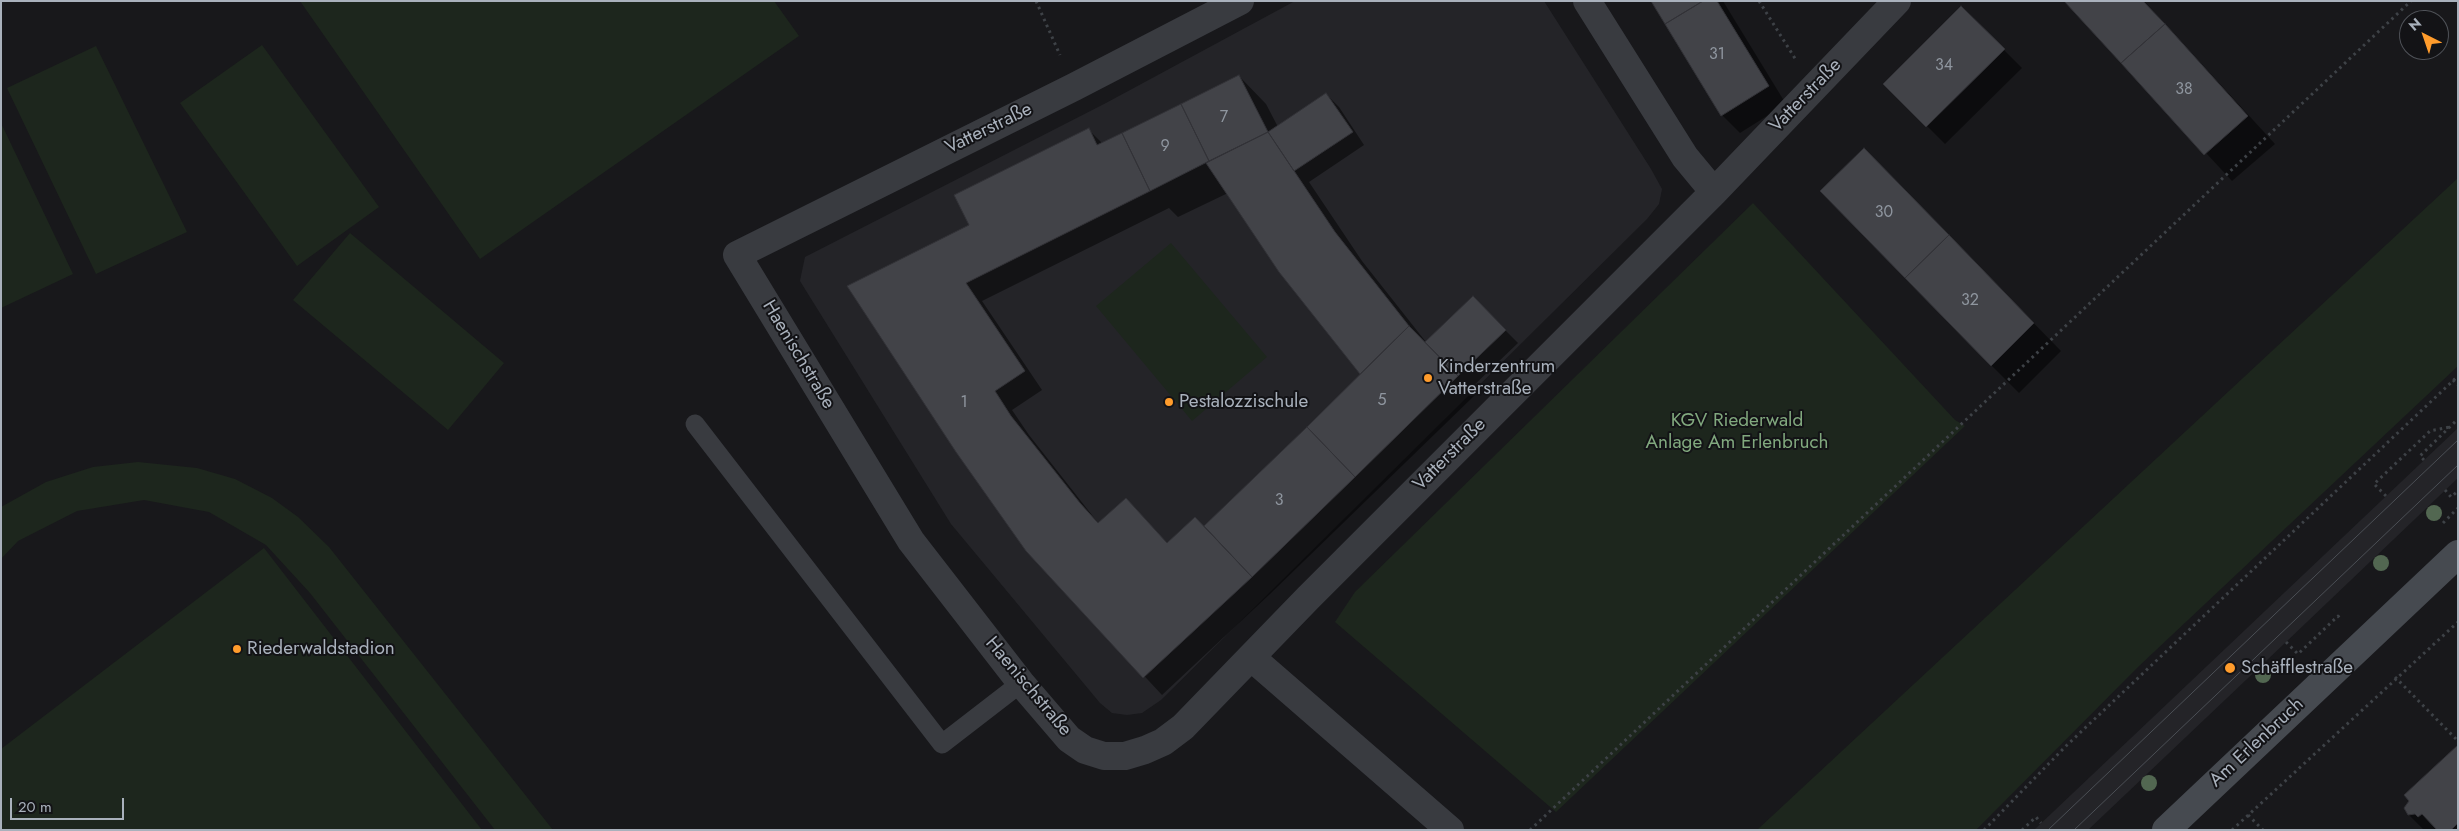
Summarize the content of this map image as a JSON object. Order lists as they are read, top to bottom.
{
  "streets": {
    "main road": ["Am Erlenbruch"],
    "street": ["Vatterstraße", "Haenischstraße"]
  },
  "crossings": [
    ["Vatterstraße", "Haenischstraße"]
  ],
  "parks": ["KGV Riederwald Anlage Am Erlenbruch"],
  "places": [
    "Kinderzentrum Vatterstraße",
    "Pestalozzischule",
    "Riederwaldstadion",
    "Schäfflestraße"
  ],
  "house_numbers": [
    "31",
    "34",
    "38",
    "7",
    "9",
    "30",
    "32",
    "5",
    "1",
    "3"
  ],
  "scale_bar": "20 m",
  "north": "top left"
}
